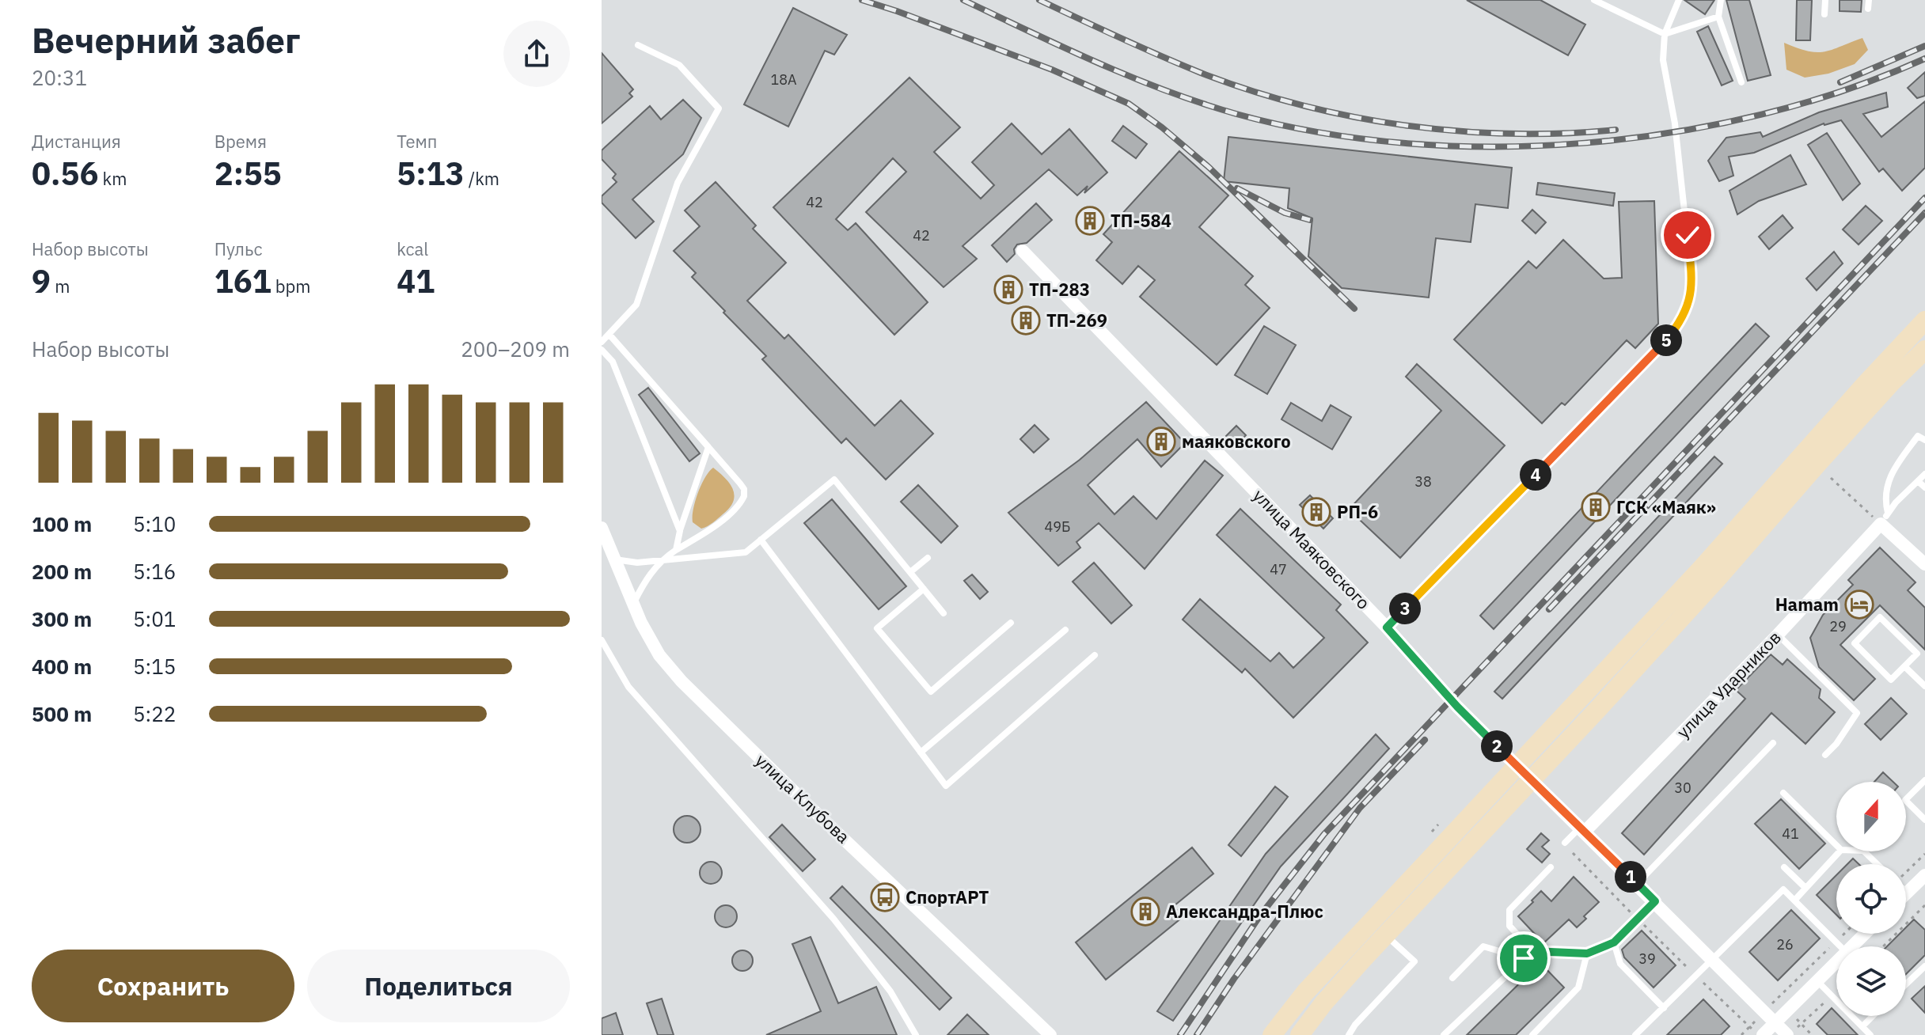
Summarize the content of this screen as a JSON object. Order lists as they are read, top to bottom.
{
  "streets": {
    "street": ["улица Маяковского", "улица Ударников", "улица Клубова"]
  },
  "crossings": [
    ["улица Маяковского", "улица Ударников"]
  ],
  "places": {
    "building": [
      "ТП-584",
      "ТП-283",
      "ТП-269",
      "маяковского",
      "ГСК «Маяк»",
      "РП-6",
      "Александра-Плюс"
    ],
    "hotel": ["Hamam"],
    "bus stop": ["СпортАРТ"]
  },
  "house_numbers": [
    "18А",
    "42",
    "42",
    "38",
    "49Б",
    "47",
    "29",
    "30",
    "41",
    "26",
    "39"
  ],
  "north": "top",
  "page": {
    "heading": ["Вечерний забег", "20:31"],
    "stats": [
      ["Дистанция", "0.56 km"],
      ["Время", "2:55"],
      ["Темп", "5:13 /km"],
      ["Набор высоты", "9 m"],
      ["Пульс", "161 bpm"],
      ["kcal", "41"]
    ],
    "chart": ["Набор высоты", "200–209 m"],
    "pins": [
      "5",
      "4",
      "3",
      "2",
      "1"
    ],
    "list": [
      {
        "name": "100 m",
        "note": "5:10"
      },
      {
        "name": "200 m",
        "note": "5:16"
      },
      {
        "name": "300 m",
        "note": "5:01"
      },
      {
        "name": "400 m",
        "note": "5:15"
      },
      {
        "name": "500 m",
        "note": "5:22"
      }
    ],
    "buttons": ["Сохранить", "Поделиться"]
  }
}
